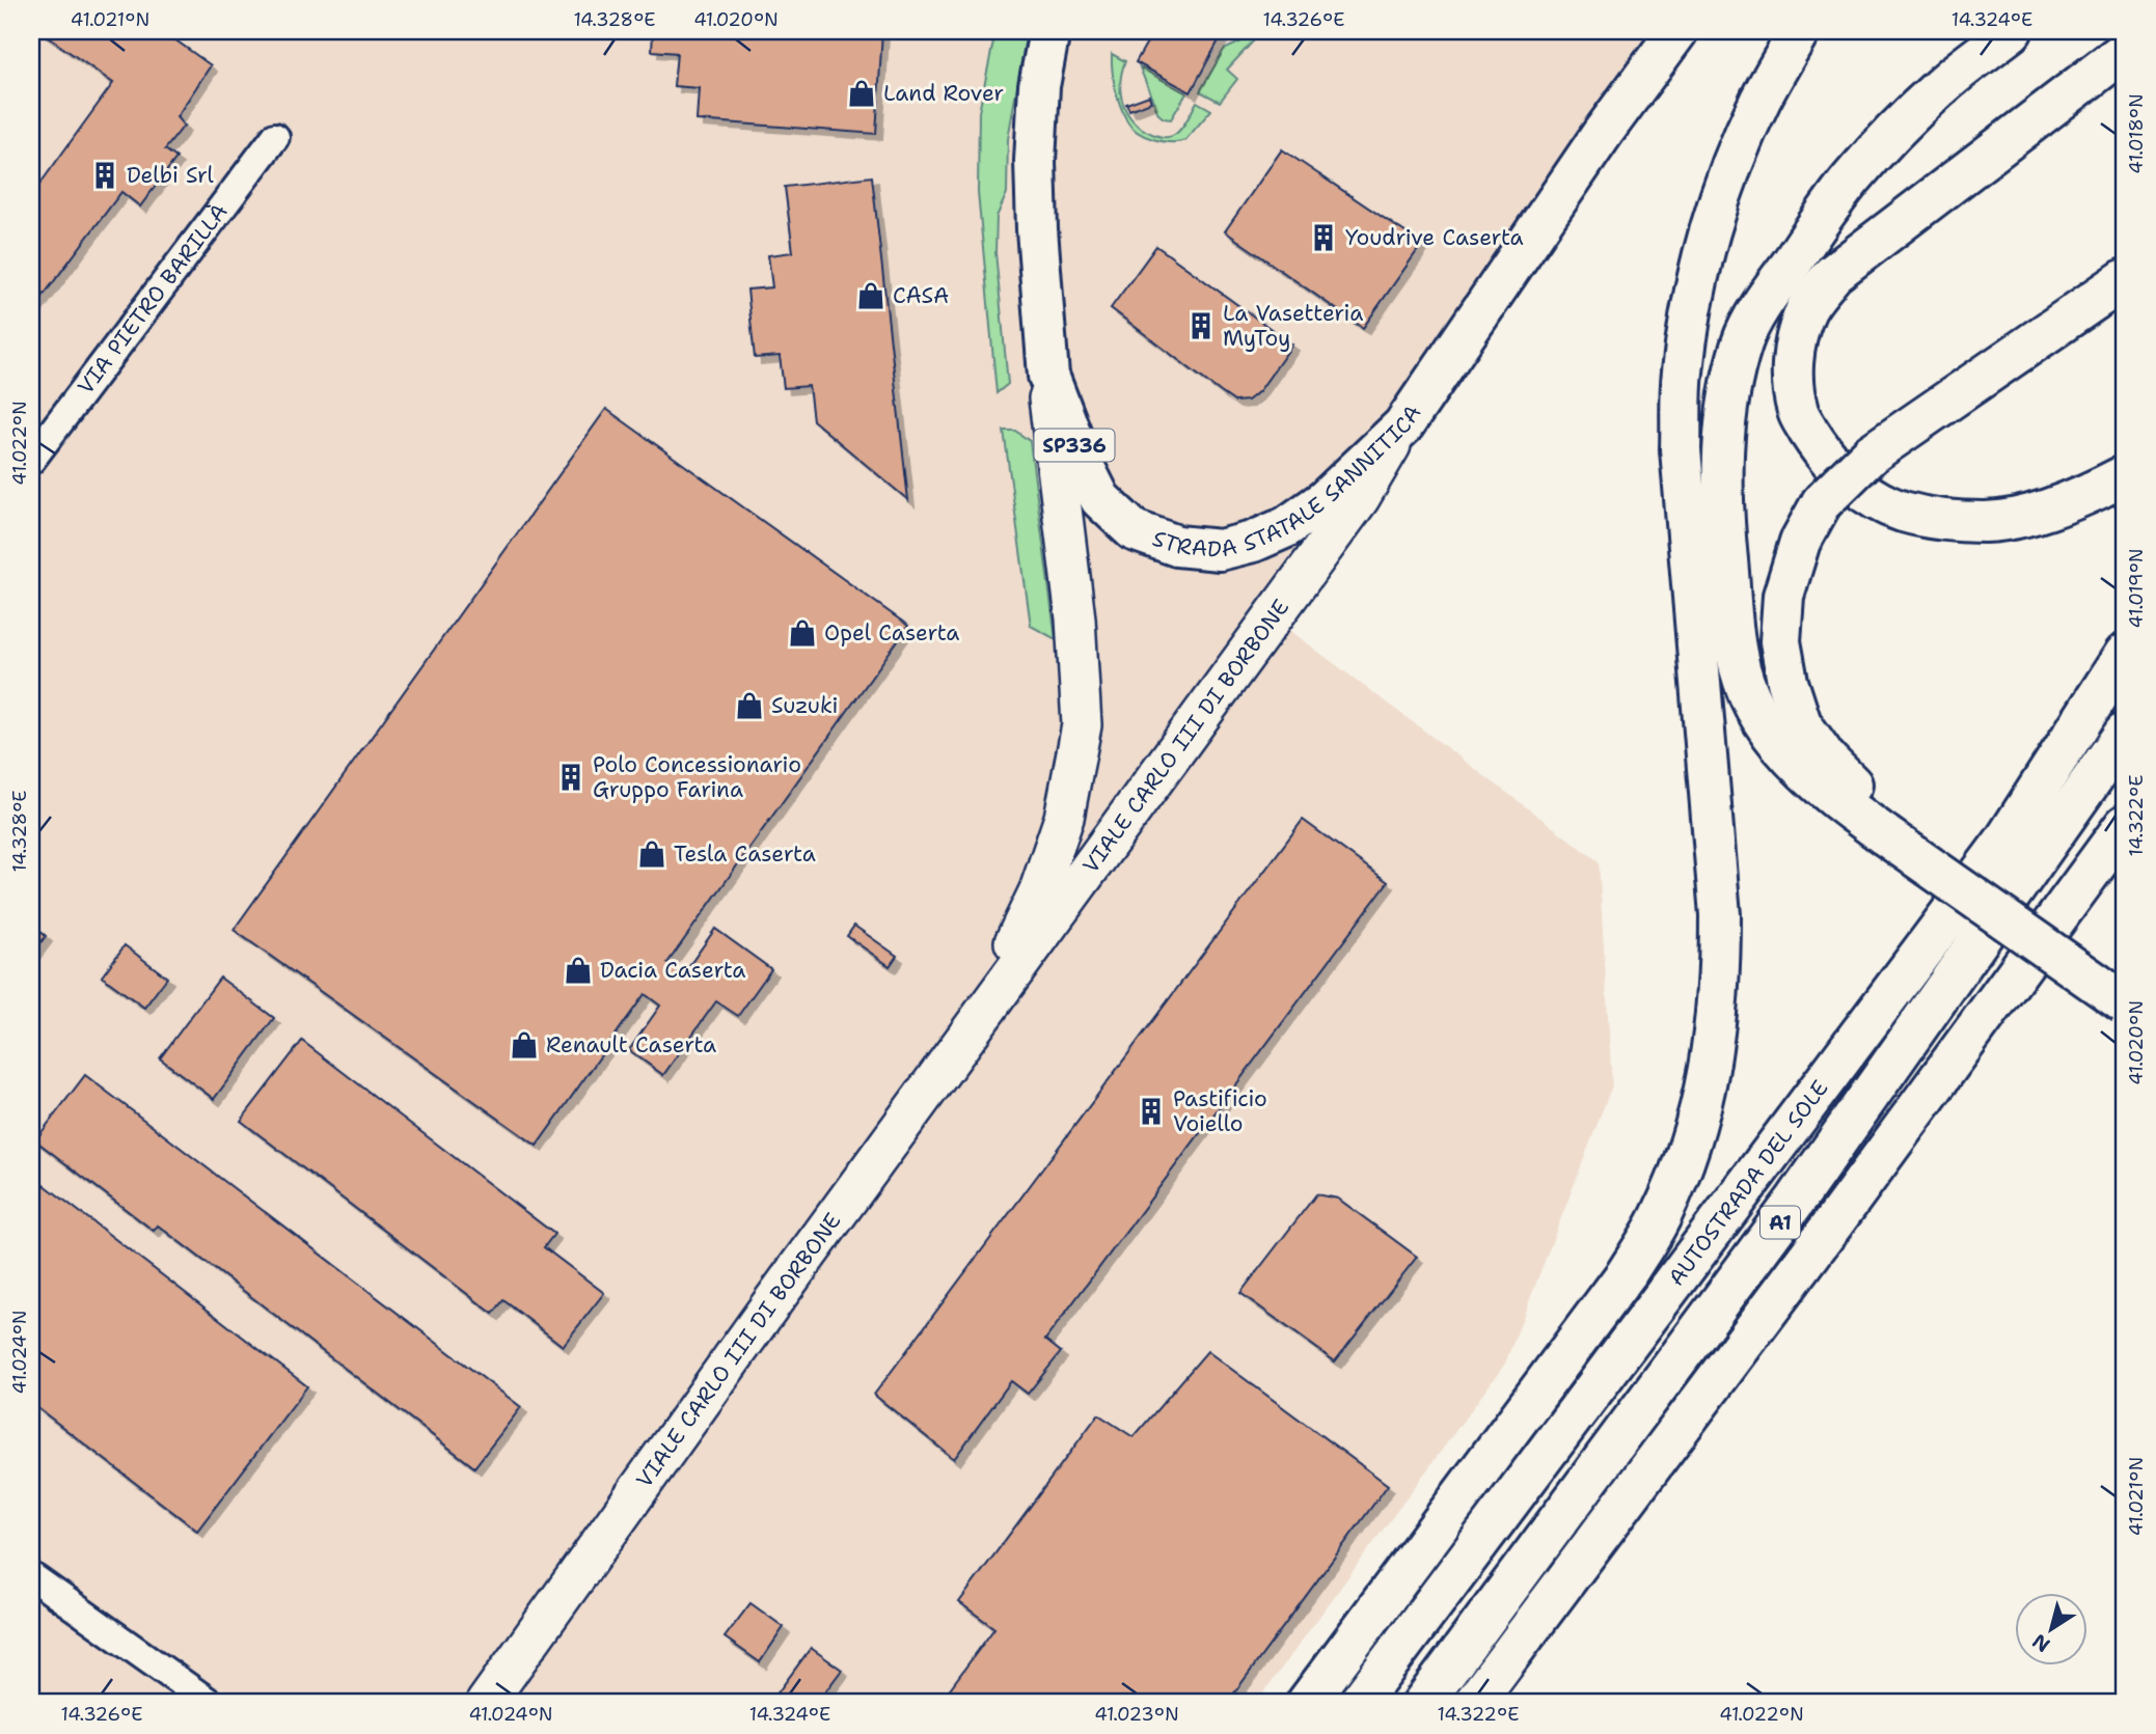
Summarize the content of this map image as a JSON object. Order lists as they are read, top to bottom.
{
  "streets": {
    "main road": [
      "SP336",
      "STRADA STATALE SANNITICA",
      "VIALE CARLO III DI BORBONE",
      "AUTOSTRADA DEL SOLE",
      "A1"
    ],
    "street": ["VIA PIETRO BARILLÀ"]
  },
  "crossings": [
    ["STRADA STATALE SANNITICA", "VIALE CARLO III DI BORBONE"]
  ],
  "places": {
    "shop": [
      "Land Rover",
      "CASA",
      "Opel Caserta",
      "Suzuki",
      "Tesla Caserta",
      "Dacia Caserta",
      "Renault Caserta"
    ],
    "building": [
      "Delbi Srl",
      "Youdrive Caserta",
      "La Vasetteria MyToy",
      "Polo Concessionario Gruppo Farina",
      "Pastificio Voiello"
    ]
  },
  "north": "bottom left",
  "coordinates": [
    "41.021°N",
    "14.328°E",
    "41.020°N",
    "14.326°E",
    "14.324°E",
    "41.018°N",
    "41.022°N",
    "41.019°N",
    "14.322°E",
    "41.024°N",
    "41.023°N"
  ]
}
